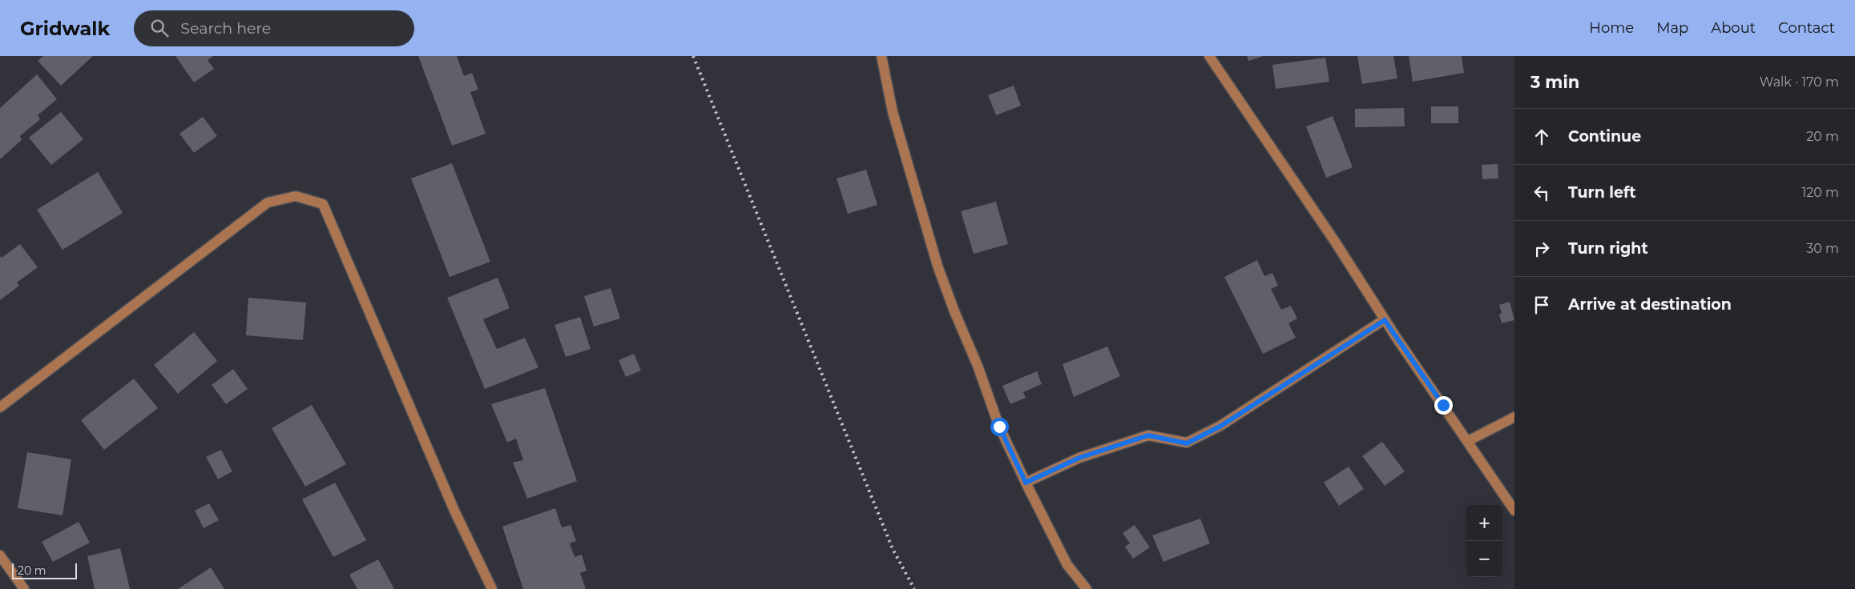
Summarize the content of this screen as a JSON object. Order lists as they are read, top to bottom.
{
  "scale_bar": "20 m",
  "page": {
    "header": "Gridwalk",
    "search": "Search here",
    "nav": [
      "Home",
      "Map",
      "About",
      "Contact"
    ],
    "heading": ["3 min", "Walk · 170 m"],
    "list": [
      ["Continue", "20 m"],
      ["Turn left", "120 m"],
      ["Turn right", "30 m"],
      "Arrive at destination"
    ],
    "map_buttons": ["+", "−"],
    "scale": "20 m"
  }
}
